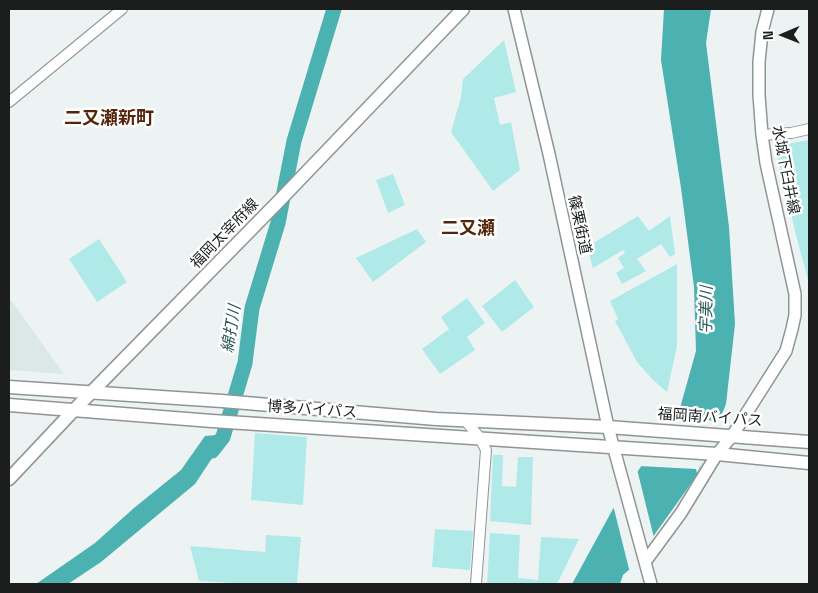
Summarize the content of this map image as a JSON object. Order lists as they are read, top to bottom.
{
  "streets": {
    "main road": [
      "水城下臼井線",
      "篠栗街道",
      "福岡太宰府線",
      "博多バイパス",
      "福岡南バイパス"
    ]
  },
  "crossings": [
    ["水城下臼井線", "篠栗街道"],
    ["水城下臼井線", "福岡南バイパス"],
    ["篠栗街道", "博多バイパス"],
    ["篠栗街道", "福岡南バイパス"],
    ["福岡太宰府線", "博多バイパス"],
    ["博多バイパス", "福岡南バイパス"]
  ],
  "districts": ["二又瀬新町", "二又瀬"],
  "water": ["宇美川", "綿打川"],
  "north": "left"
}
